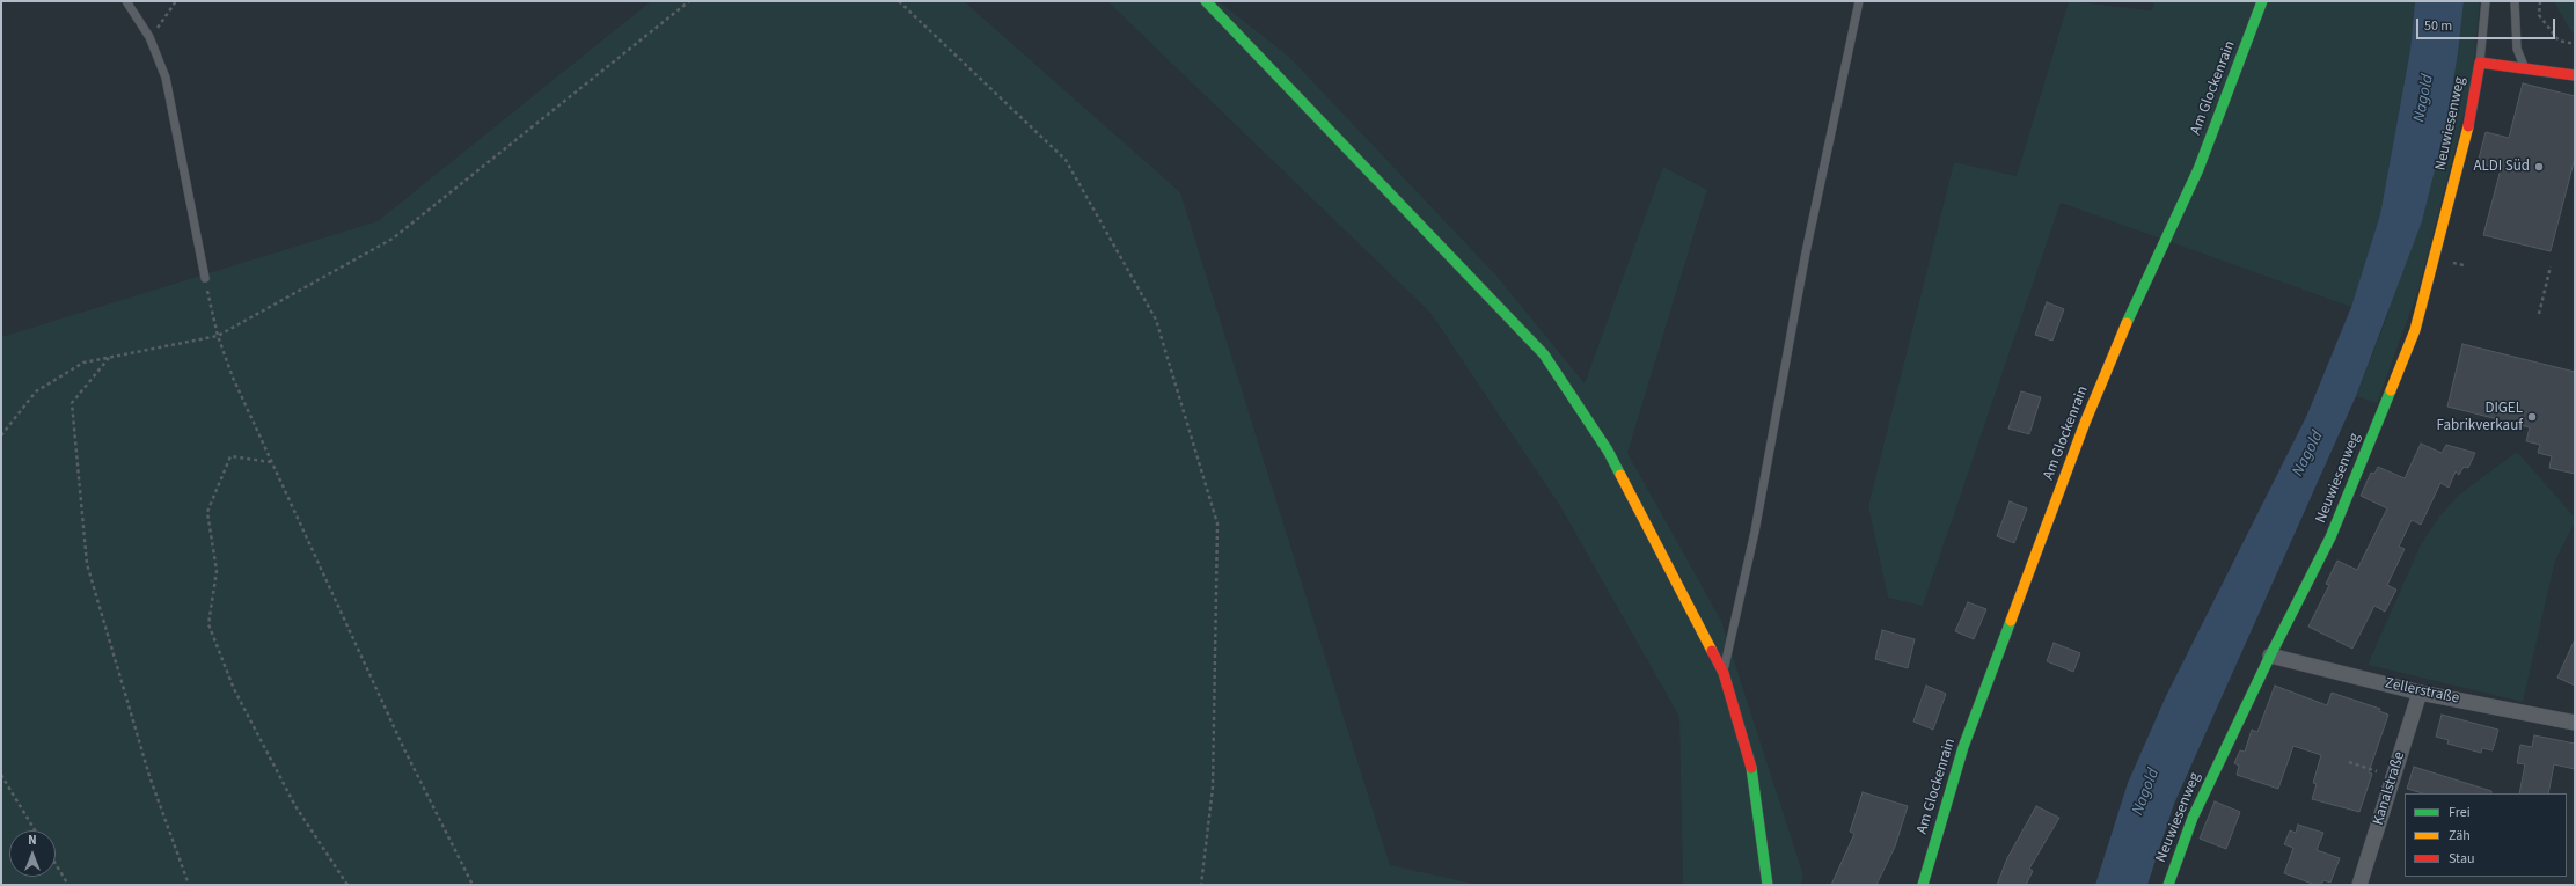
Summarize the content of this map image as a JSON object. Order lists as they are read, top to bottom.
{
  "streets": {
    "street": [
      "Am Glockenrain",
      "Neuwiesenweg",
      "Zellerstraße",
      "Kanalstraße"
    ]
  },
  "crossings": [
    ["Neuwiesenweg", "Zellerstraße"],
    ["Zellerstraße", "Kanalstraße"]
  ],
  "water": ["Nagold"],
  "places": ["ALDI Süd", "DIGEL Fabrikverkauf"],
  "legend": ["Frei", "Zäh", "Stau"],
  "scale_bar": "50 m",
  "north": "top"
}
